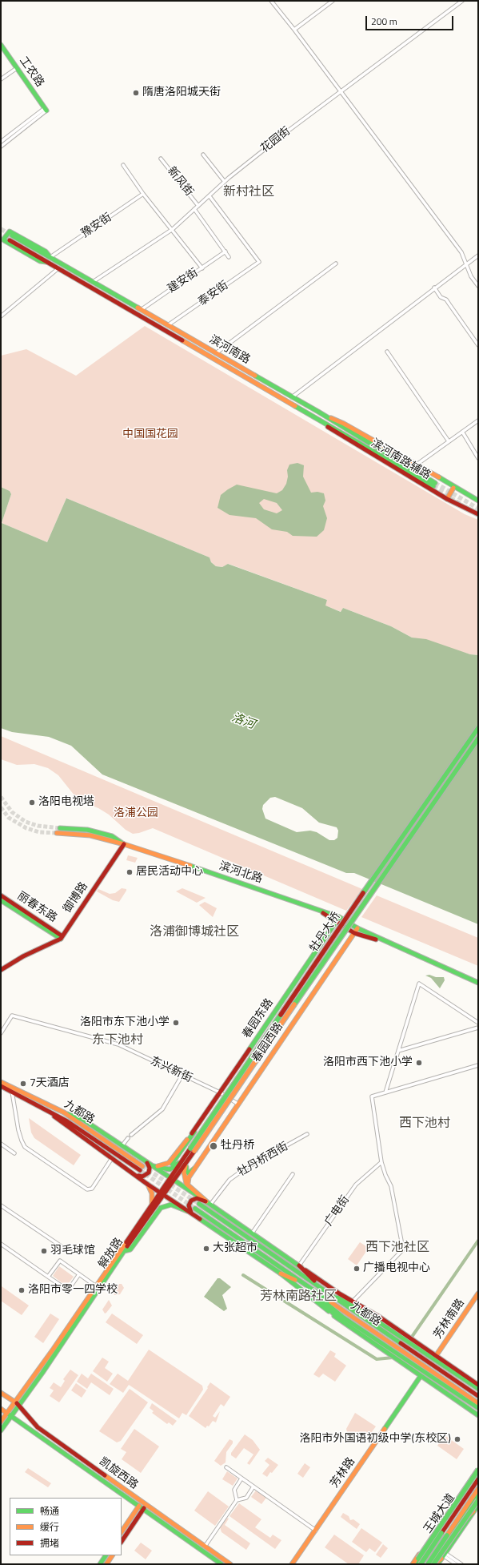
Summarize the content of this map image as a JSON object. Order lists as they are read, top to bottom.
{
  "streets": {
    "main road": [
      "工农路",
      "滨河南路",
      "滨河南路辅路",
      "滨河北路",
      "御博路",
      "丽春东路",
      "牡丹大桥",
      "春园东路",
      "春园西路",
      "九都路",
      "解放路",
      "芳林南路",
      "芳林路",
      "凯旋西路",
      "王城大道"
    ],
    "street": [
      "花园街",
      "新风街",
      "豫安街",
      "建安街",
      "泰安街",
      "东兴新街",
      "牡丹桥西街",
      "广电街"
    ]
  },
  "crossings": [
    ["花园街", "新风街"],
    ["花园街", "泰安街"],
    ["花园街", "滨河南路"],
    ["豫安街", "滨河南路"],
    ["建安街", "滨河南路"],
    ["泰安街", "滨河南路"],
    ["滨河南路", "滨河南路辅路"],
    ["滨河北路", "御博路"],
    ["滨河北路", "春园东路"],
    ["滨河北路", "春园西路"],
    ["御博路", "丽春东路"],
    ["牡丹大桥", "解放路"],
    ["春园东路", "东兴新街"],
    ["春园西路", "东兴新街"],
    ["九都路", "广电街"],
    ["九都路", "芳林南路"],
    ["九都路", "芳林路"],
    ["解放路", "凯旋西路"]
  ],
  "districts": [
    "新村社区",
    "洛浦御博城社区",
    "东下池村",
    "西下池村",
    "西下池社区",
    "芳林南路社区"
  ],
  "water": ["洛河"],
  "parks": ["中国国花园", "洛浦公园"],
  "places": [
    "隋唐洛阳城天街",
    "洛阳电视塔",
    "居民活动中心",
    "洛阳市东下池小学",
    "洛阳市西下池小学",
    "7天酒店",
    "牡丹桥",
    "大张超市",
    "羽毛球馆",
    "广播电视中心",
    "洛阳市零一四学校",
    "洛阳市外国语初级中学(东校区)"
  ],
  "legend": ["畅通", "缓行", "拥堵"],
  "scale_bar": "200 m"
}
